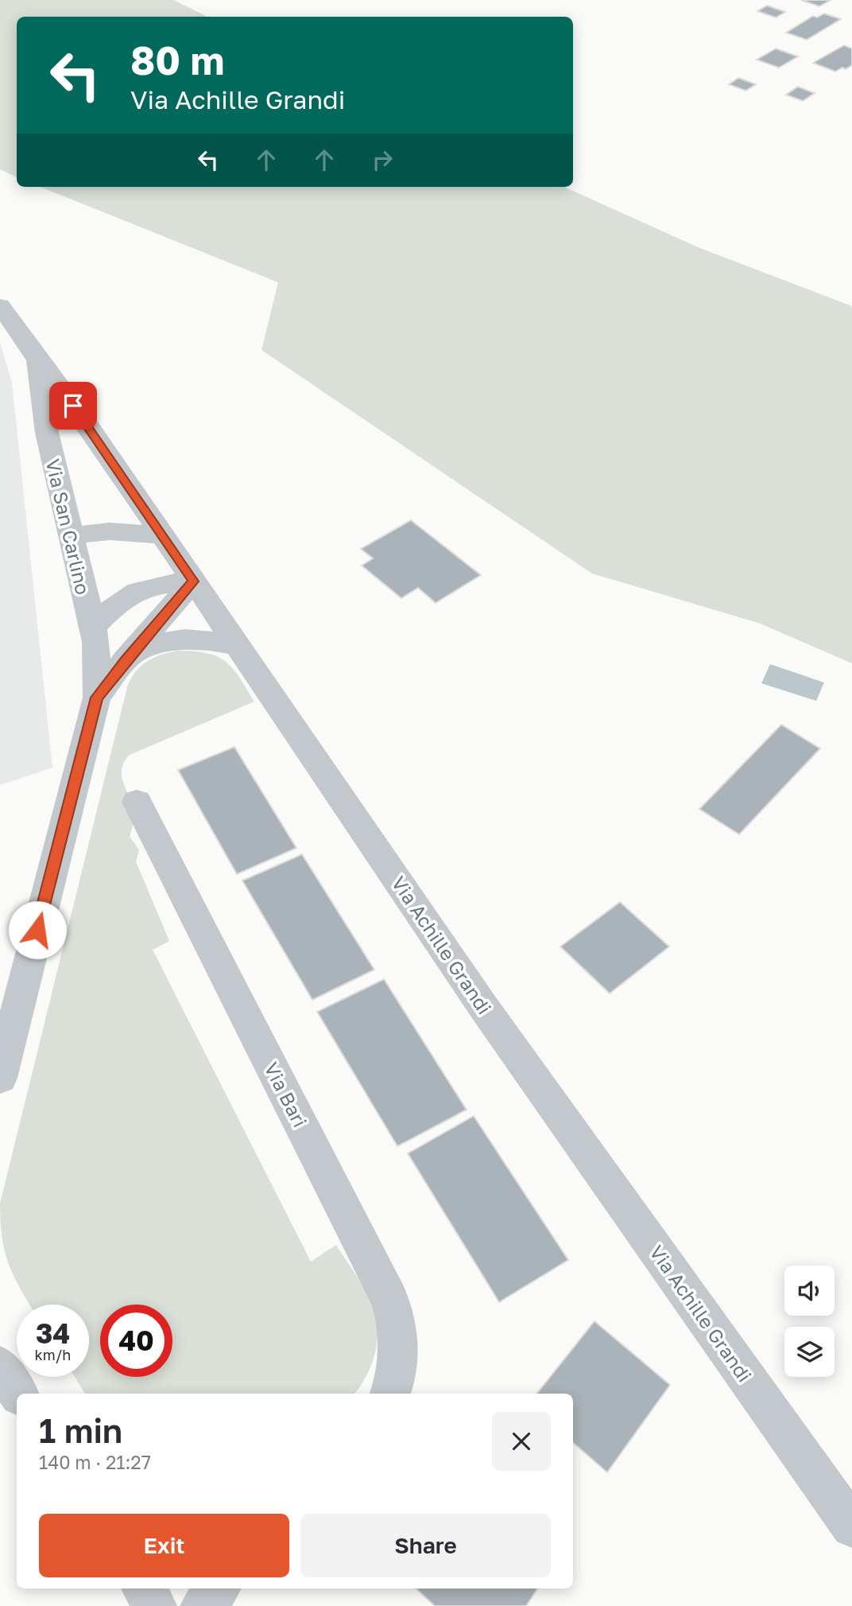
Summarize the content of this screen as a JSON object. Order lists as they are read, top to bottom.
{
  "streets": {
    "street": ["Via San Carlino", "Via Achille Grandi", "Via Bari"]
  },
  "crossings": [
    ["Via San Carlino", "Via Achille Grandi"]
  ],
  "page": {
    "turn": ["80 m", "Via Achille Grandi"],
    "speed": "34 km/h",
    "limit": "40",
    "heading": ["1 min", "140 m · 21:27"],
    "buttons": ["Exit", "Share"]
  }
}
